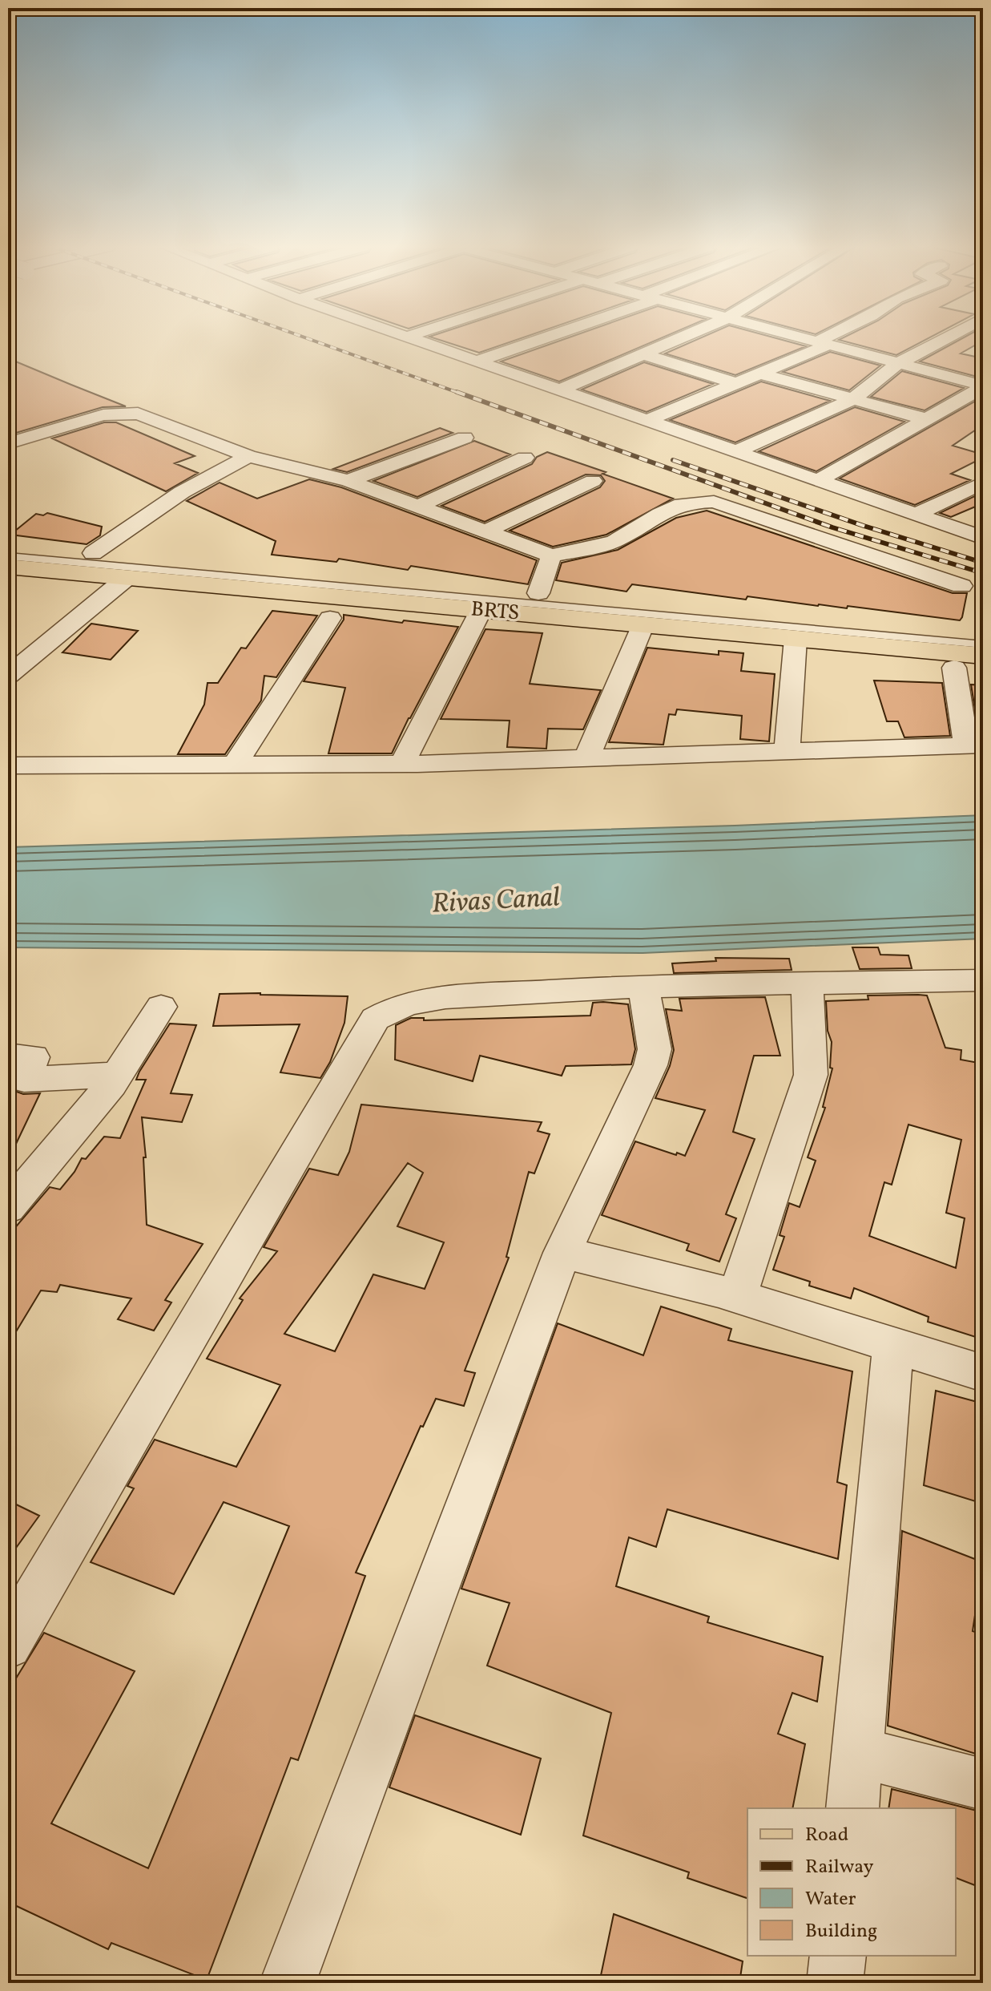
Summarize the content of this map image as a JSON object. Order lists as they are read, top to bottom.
{
  "streets": {
    "main road": ["BRTS"]
  },
  "water": ["Rivas Canal"],
  "legend": [
    "Road",
    "Railway",
    "Water",
    "Building"
  ]
}
